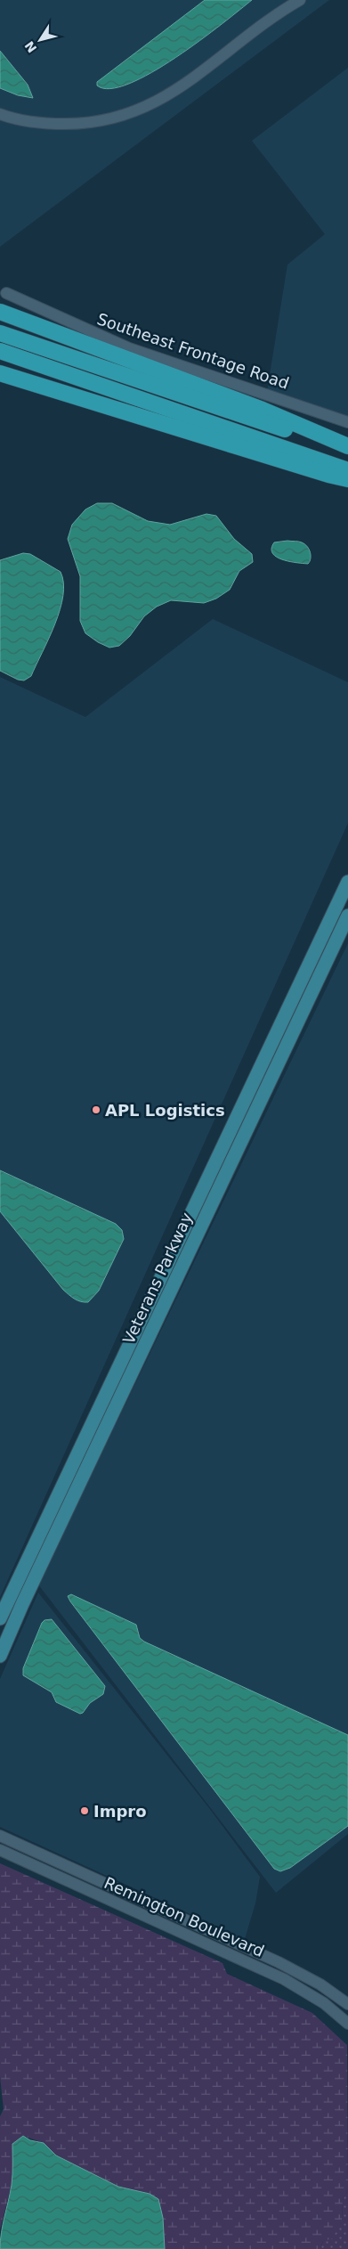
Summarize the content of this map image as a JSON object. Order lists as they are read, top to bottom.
{
  "streets": {
    "main road": ["Veterans Parkway"],
    "street": ["Southeast Frontage Road", "Remington Boulevard"]
  },
  "places": ["APL Logistics", "Impro"],
  "north": "bottom left"
}
